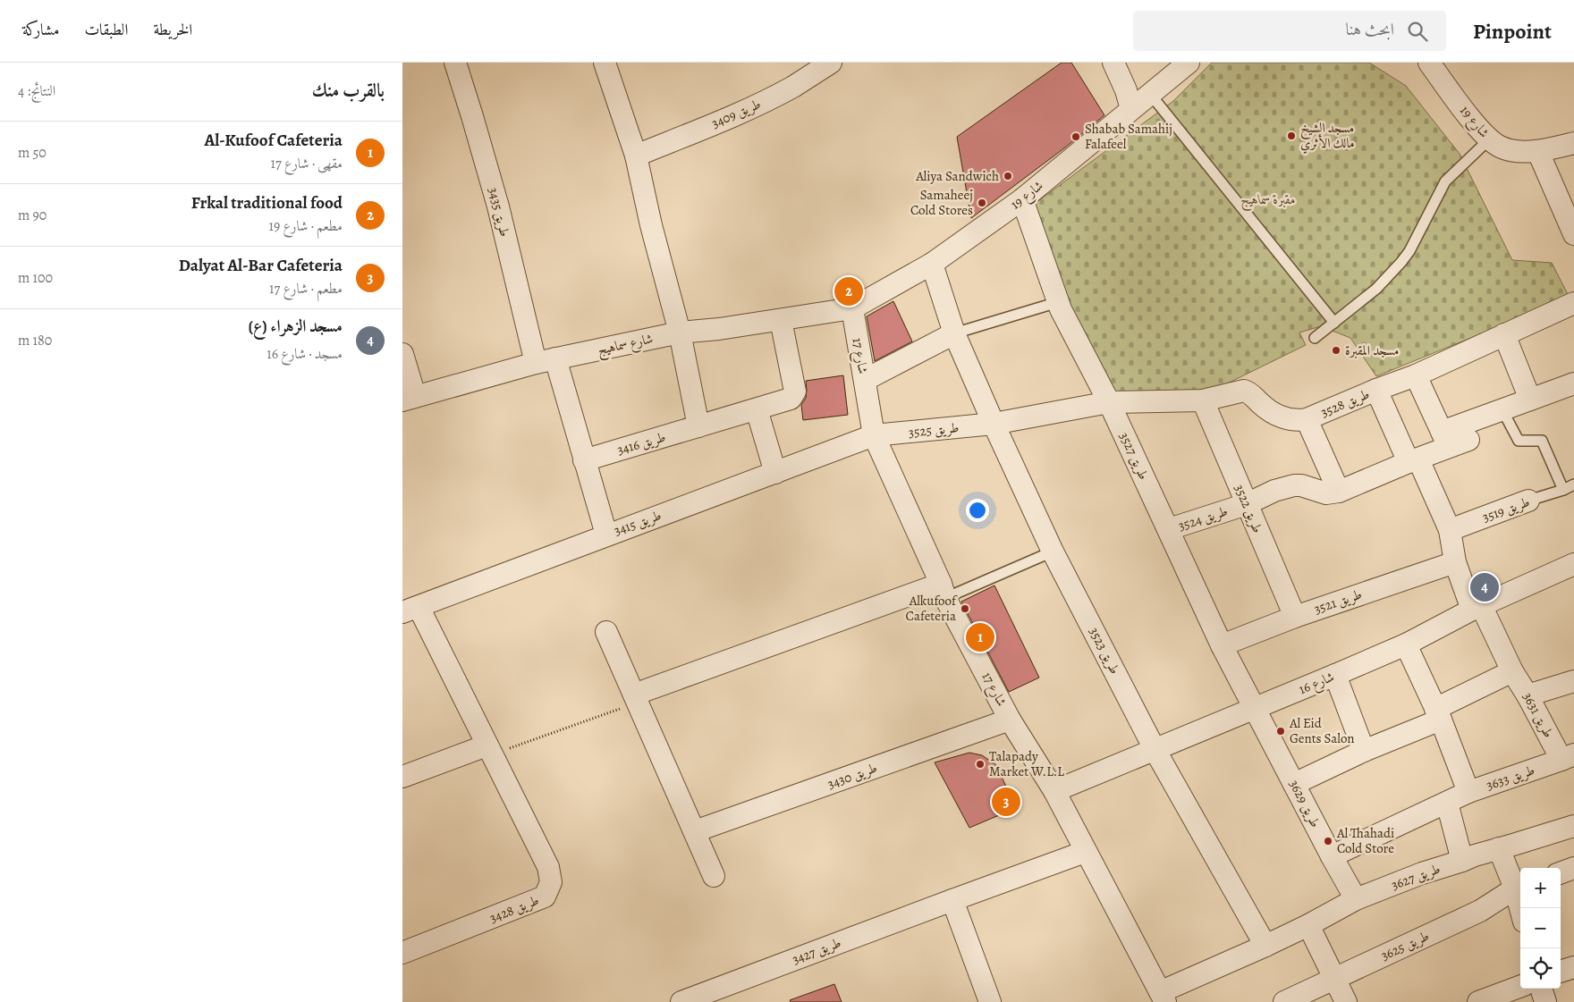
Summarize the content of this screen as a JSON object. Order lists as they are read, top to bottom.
{
  "streets": {
    "street": [
      "طريق 3409",
      "شارع 19",
      "طريق 3435",
      "شارع سماهيج",
      "شارع 17",
      "طريق 3528",
      "طريق 3525",
      "طريق 3416",
      "طريق 3527",
      "طريق 3522",
      "طريق 3519",
      "طريق 3524",
      "طريق 3415",
      "طريق 3521",
      "طريق 3523",
      "شارع 16",
      "طريق 3631",
      "طريق 3430",
      "طريق 3633",
      "طريق 3629",
      "طريق 3627",
      "طريق 3428",
      "طريق 3625",
      "طريق 3427"
    ]
  },
  "crossings": [
    ["شارع 19", "شارع سماهيج"],
    ["شارع 19", "شارع 17"],
    ["شارع 19", "طريق 3527"],
    ["طريق 3435", "شارع سماهيج"],
    ["شارع سماهيج", "شارع 17"],
    ["شارع سماهيج", "طريق 3416"],
    ["شارع 17", "طريق 3525"],
    ["شارع 17", "طريق 3415"],
    ["شارع 17", "شارع 16"],
    ["شارع 17", "طريق 3430"],
    ["شارع 17", "طريق 3627"],
    ["شارع 17", "طريق 3427"],
    ["طريق 3528", "طريق 3525"],
    ["طريق 3528", "طريق 3527"],
    ["طريق 3528", "طريق 3522"],
    ["طريق 3525", "طريق 3527"],
    ["طريق 3525", "طريق 3415"],
    ["طريق 3525", "طريق 3523"],
    ["طريق 3527", "طريق 3524"],
    ["طريق 3527", "طريق 3521"],
    ["طريق 3527", "شارع 16"],
    ["طريق 3527", "طريق 3629"],
    ["طريق 3522", "طريق 3524"],
    ["طريق 3522", "طريق 3521"],
    ["طريق 3415", "طريق 3428"],
    ["طريق 3523", "شارع 16"],
    ["شارع 16", "طريق 3631"],
    ["شارع 16", "طريق 3629"],
    ["طريق 3631", "طريق 3633"],
    ["طريق 3633", "طريق 3629"],
    ["طريق 3629", "طريق 3627"]
  ],
  "parks": ["مقبرة سماهيج"],
  "places": [
    "مسجد الشيخ مالك الأثري",
    "Shabab Samahij Falafeel",
    "Aliya Sandwich",
    "Samaheej Cold Stores",
    "مسجد المقبرة",
    "Alkufoof Cafeteria",
    "Al Eid Gents Salon",
    "Talapady Market W.L.L",
    "Al Thahadi Cold Store"
  ],
  "page": {
    "header": "Pinpoint",
    "search": "ابحث هنا",
    "nav": ["الخريطة", "الطبقات", "مشاركة"],
    "heading": ["بالقرب منك", "النتائج: 4"],
    "list": [
      {
        "mark": "1",
        "name": "Al-Kufoof Cafeteria",
        "note": "مقهى · شارع 17",
        "value": "50 m"
      },
      {
        "mark": "2",
        "name": "Frkal traditional food",
        "note": "مطعم · شارع 19",
        "value": "90 m"
      },
      {
        "mark": "3",
        "name": "Dalyat Al-Bar Cafeteria",
        "note": "مطعم · شارع 17",
        "value": "100 m"
      },
      {
        "mark": "4",
        "name": "مسجد الزهراء (ع)",
        "note": "مسجد · شارع 16",
        "value": "180 m"
      }
    ],
    "pins": [
      "2",
      "4",
      "1",
      "3"
    ],
    "map_buttons": ["+", "−"]
  }
}
